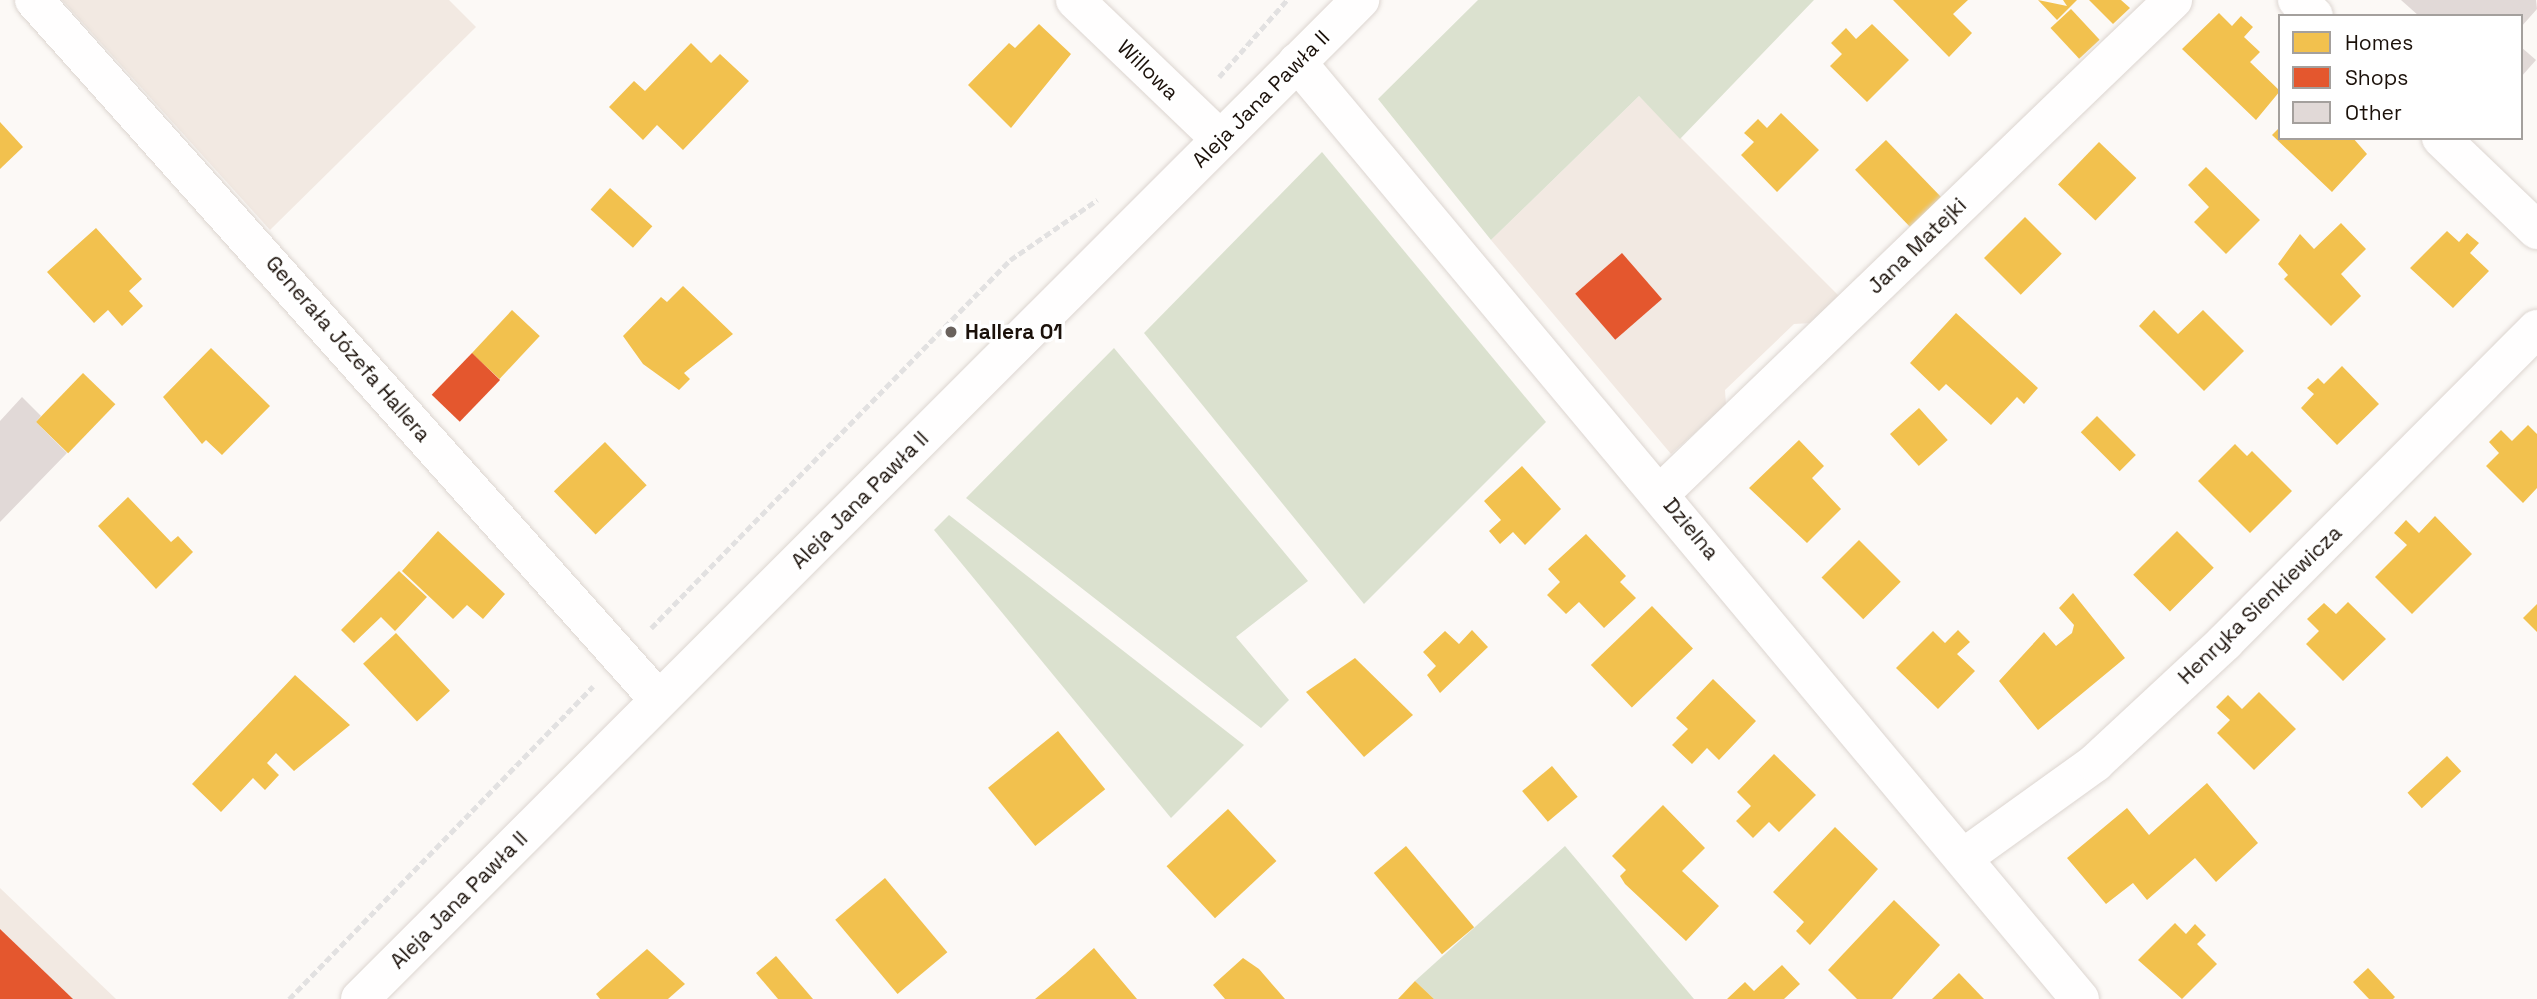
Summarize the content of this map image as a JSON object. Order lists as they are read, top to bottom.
{
  "streets": {
    "street": [
      "Willowa",
      "Aleja Jana Pawła II",
      "Jana Matejki",
      "Generała Józefa Hallera",
      "Dzielna",
      "Henryka Sienkiewicza"
    ]
  },
  "crossings": [
    ["Willowa", "Aleja Jana Pawła II"],
    ["Aleja Jana Pawła II", "Generała Józefa Hallera"],
    ["Aleja Jana Pawła II", "Dzielna"],
    ["Jana Matejki", "Dzielna"],
    ["Dzielna", "Henryka Sienkiewicza"]
  ],
  "places": ["Hallera 01"],
  "legend": ["Homes", "Shops", "Other"]
}
